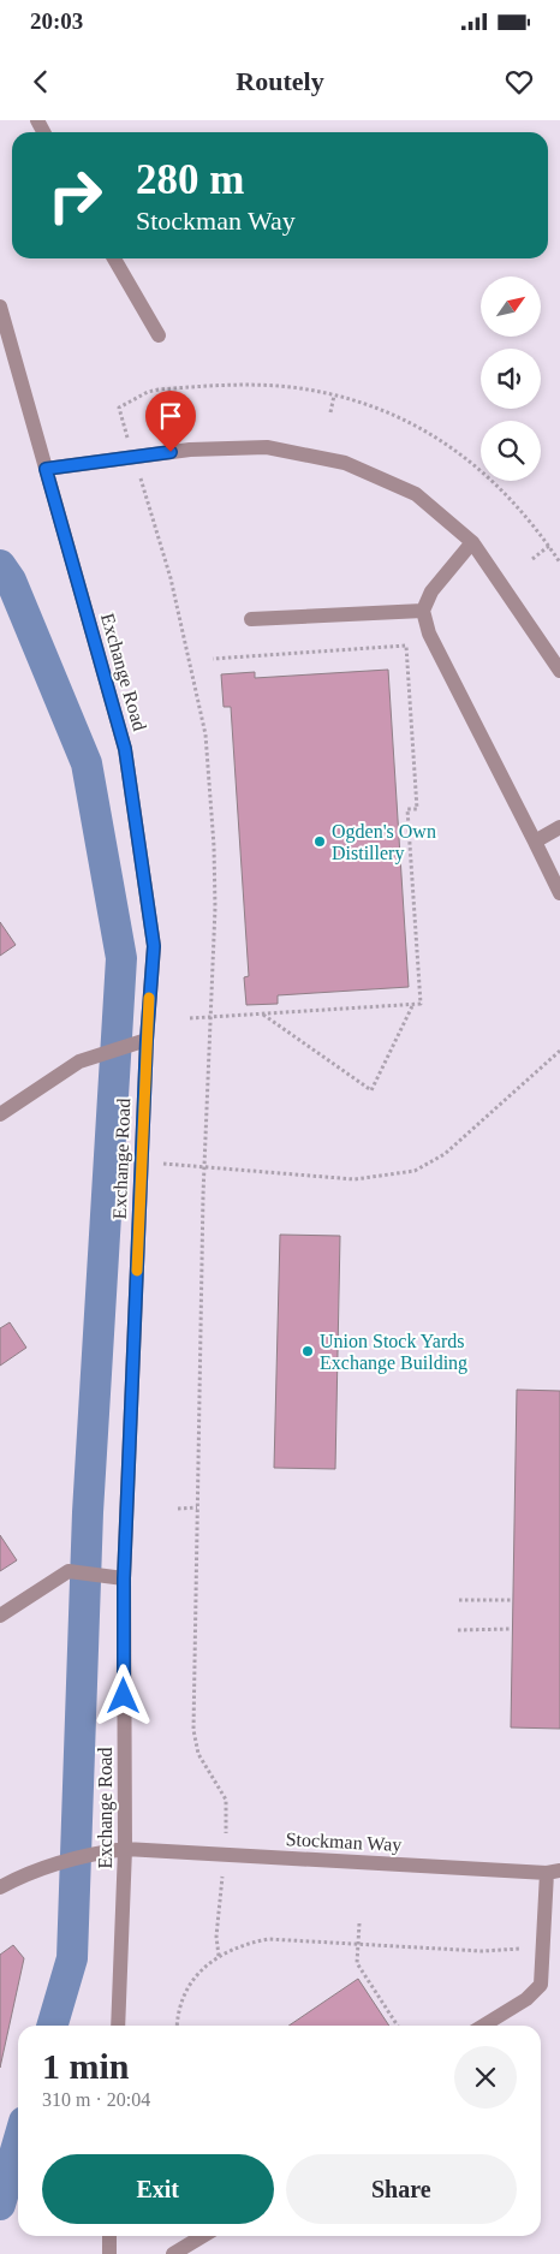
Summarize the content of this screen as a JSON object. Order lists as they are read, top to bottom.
{
  "streets": {
    "street": ["Exchange Road", "Stockman Way"]
  },
  "crossings": [
    ["Exchange Road", "Stockman Way"]
  ],
  "places": ["Ogden's Own Distillery", "Union Stock Yards Exchange Building"],
  "north": "top right",
  "page": {
    "status": "20:03",
    "header": "Routely",
    "turn": ["280 m", "Stockman Way"],
    "heading": ["1 min", "310 m · 20:04"],
    "buttons": ["Exit", "Share"]
  }
}
